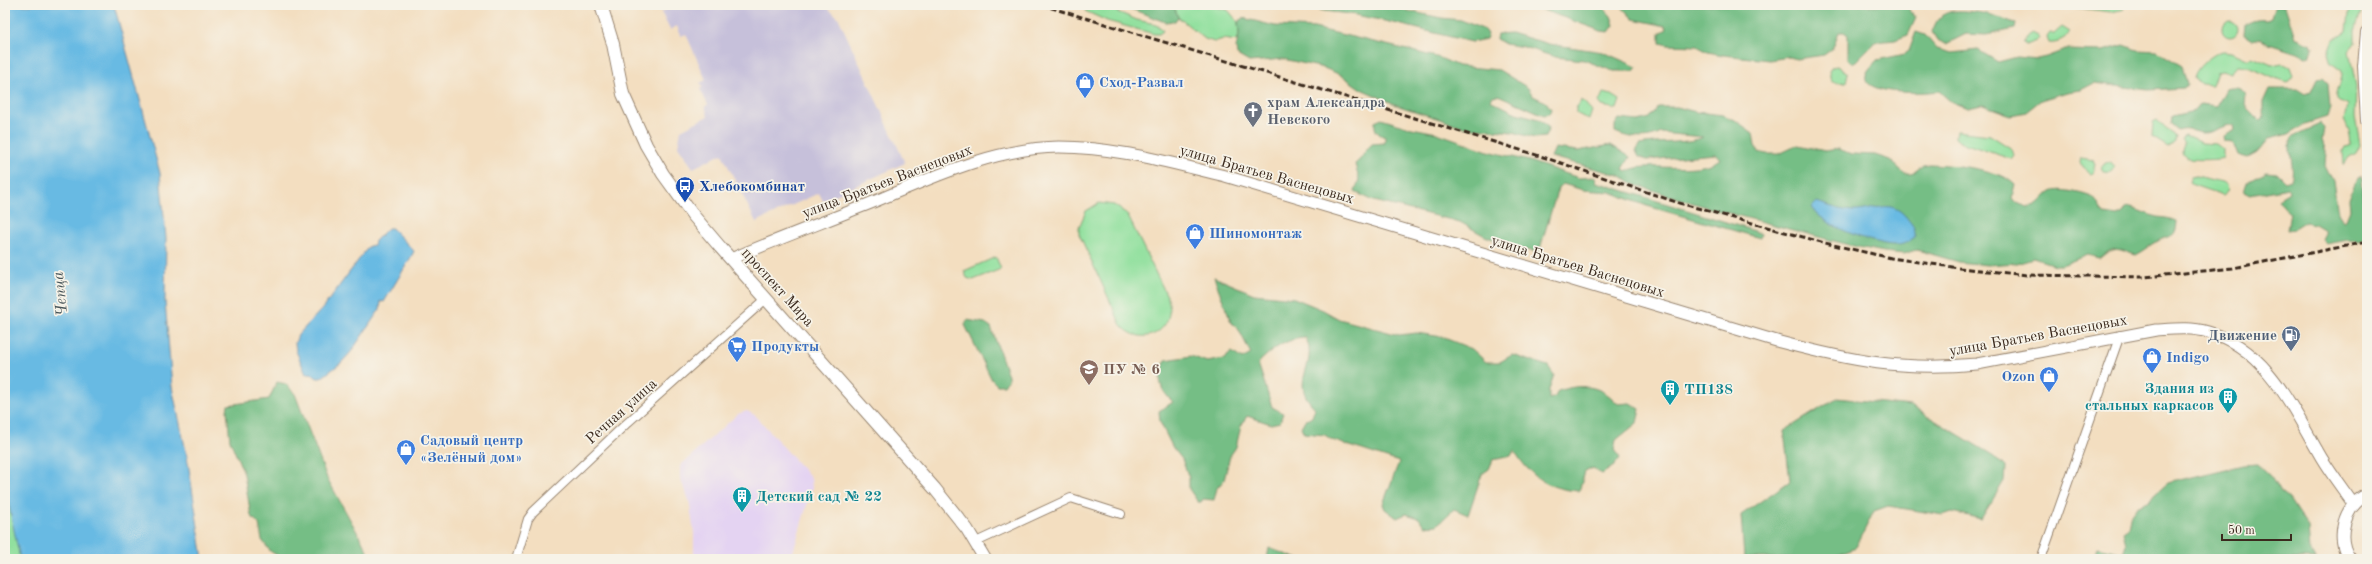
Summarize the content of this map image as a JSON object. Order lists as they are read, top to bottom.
{
  "streets": {
    "main road": ["улица Братьев Васнецовых", "проспект Мира"],
    "street": ["Речная улица"]
  },
  "crossings": [
    ["улица Братьев Васнецовых", "проспект Мира"],
    ["проспект Мира", "Речная улица"]
  ],
  "water": ["Чепца"],
  "places": {
    "shop": [
      "Сход-Развал",
      "Шиномонтаж",
      "Indigo",
      "Ozon",
      "Садовый центр «Зелёный дом»"
    ],
    "church": ["храм Александра Невского"],
    "bus stop": ["Хлебокомбинат"],
    "fuel station": ["Движение"],
    "supermarket": ["Продукты"],
    "school or university": ["ПУ № 6"],
    "building": ["ТП138", "Здания из стальных каркасов", "Детский сад № 22"]
  },
  "scale_bar": "50 m"
}
